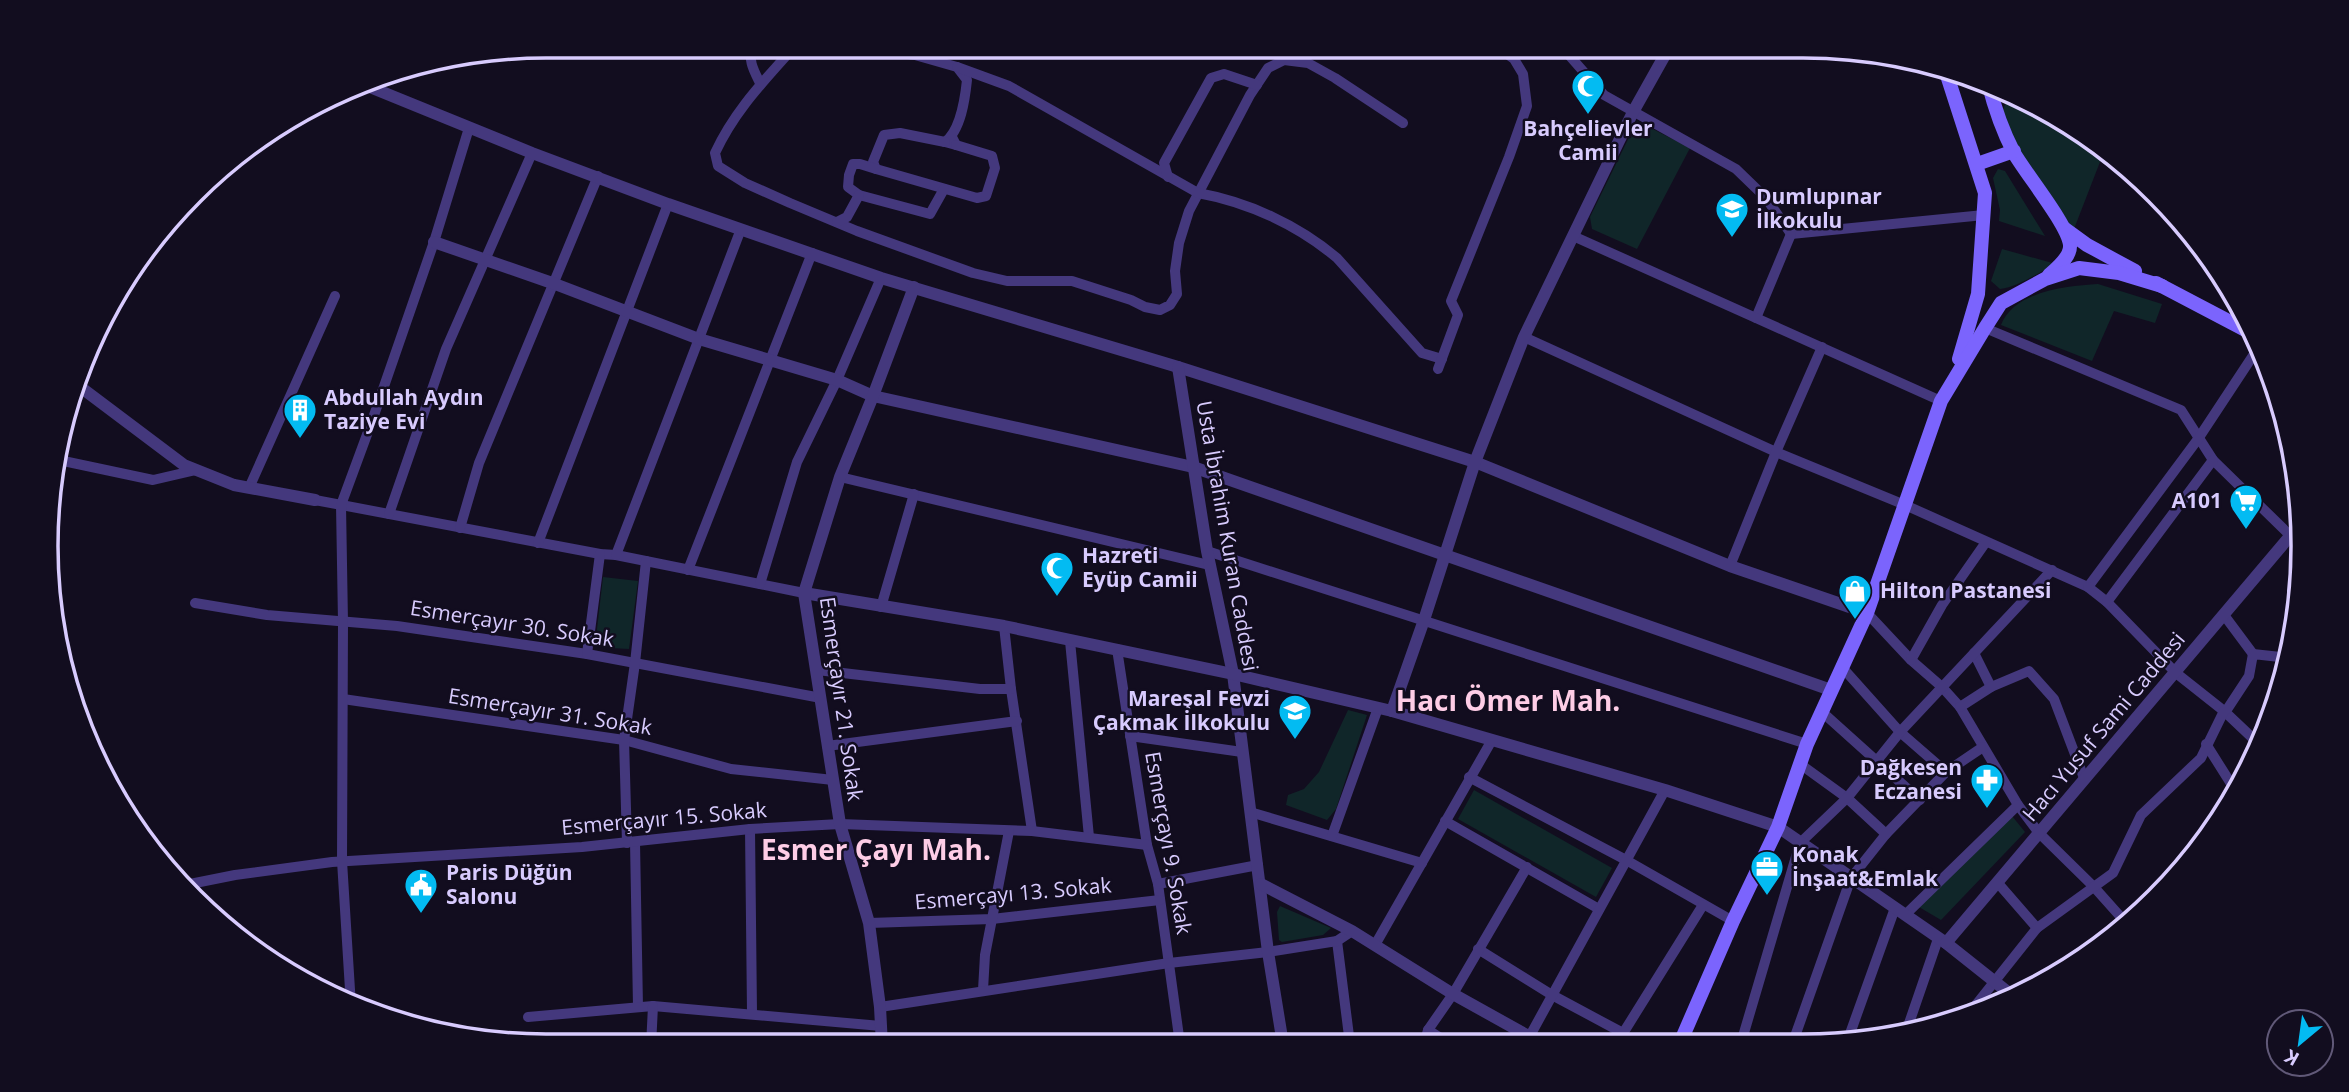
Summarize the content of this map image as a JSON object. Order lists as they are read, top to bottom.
{
  "streets": {
    "street": [
      "Usta İbrahim Kuran Caddesi",
      "Esmerçayır 30. Sokak",
      "Esmerçayır 21. Sokak",
      "Esmerçayır 31. Sokak",
      "Hacı Yusuf Sami Caddesi",
      "Esmerçayır 15. Sokak",
      "Esmerçayı 9. Sokak",
      "Esmerçayı 13. Sokak"
    ]
  },
  "crossings": [
    ["Esmerçayır 30. Sokak", "Esmerçayır 21. Sokak"],
    ["Esmerçayır 21. Sokak", "Esmerçayır 31. Sokak"],
    ["Esmerçayır 21. Sokak", "Esmerçayır 15. Sokak"],
    ["Esmerçayır 21. Sokak", "Esmerçayı 13. Sokak"],
    ["Esmerçayır 15. Sokak", "Esmerçayı 9. Sokak"],
    ["Esmerçayı 9. Sokak", "Esmerçayı 13. Sokak"]
  ],
  "districts": ["Hacı Ömer Mah.", "Esmer Çayı Mah."],
  "places": {
    "mosque": ["Bahçelievler Camii", "Hazreti Eyüp Camii"],
    "school or university": ["Dumlupınar İlkokulu", "Mareşal Fevzi Çakmak İlkokulu"],
    "building": ["Abdullah Aydın Taziye Evi"],
    "supermarket": ["A101"],
    "shop": ["Hilton Pastanesi"],
    "pharmacy": ["Dağkesen Eczanesi"],
    "office": ["Konak İnşaat&Emlak"],
    "public building": ["Paris Düğün Salonu"]
  },
  "north": "bottom left"
}
